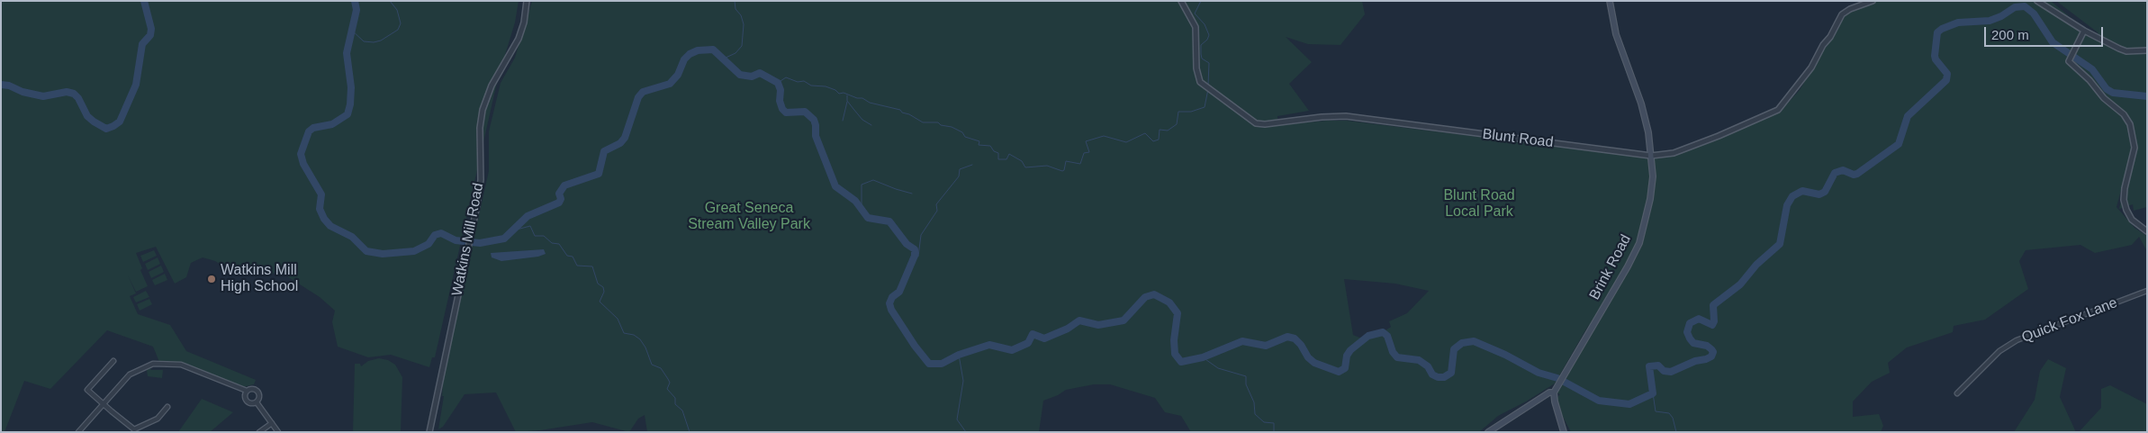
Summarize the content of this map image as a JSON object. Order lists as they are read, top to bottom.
{
  "streets": {
    "main road": ["Brink Road"],
    "street": ["Blunt Road", "Watkins Mill Road", "Quick Fox Lane"]
  },
  "crossings": [
    ["Blunt Road", "Brink Road"]
  ],
  "parks": ["Blunt Road Local Park", "Great Seneca Stream Valley Park"],
  "places": ["Watkins Mill High School"],
  "scale_bar": "200 m"
}
